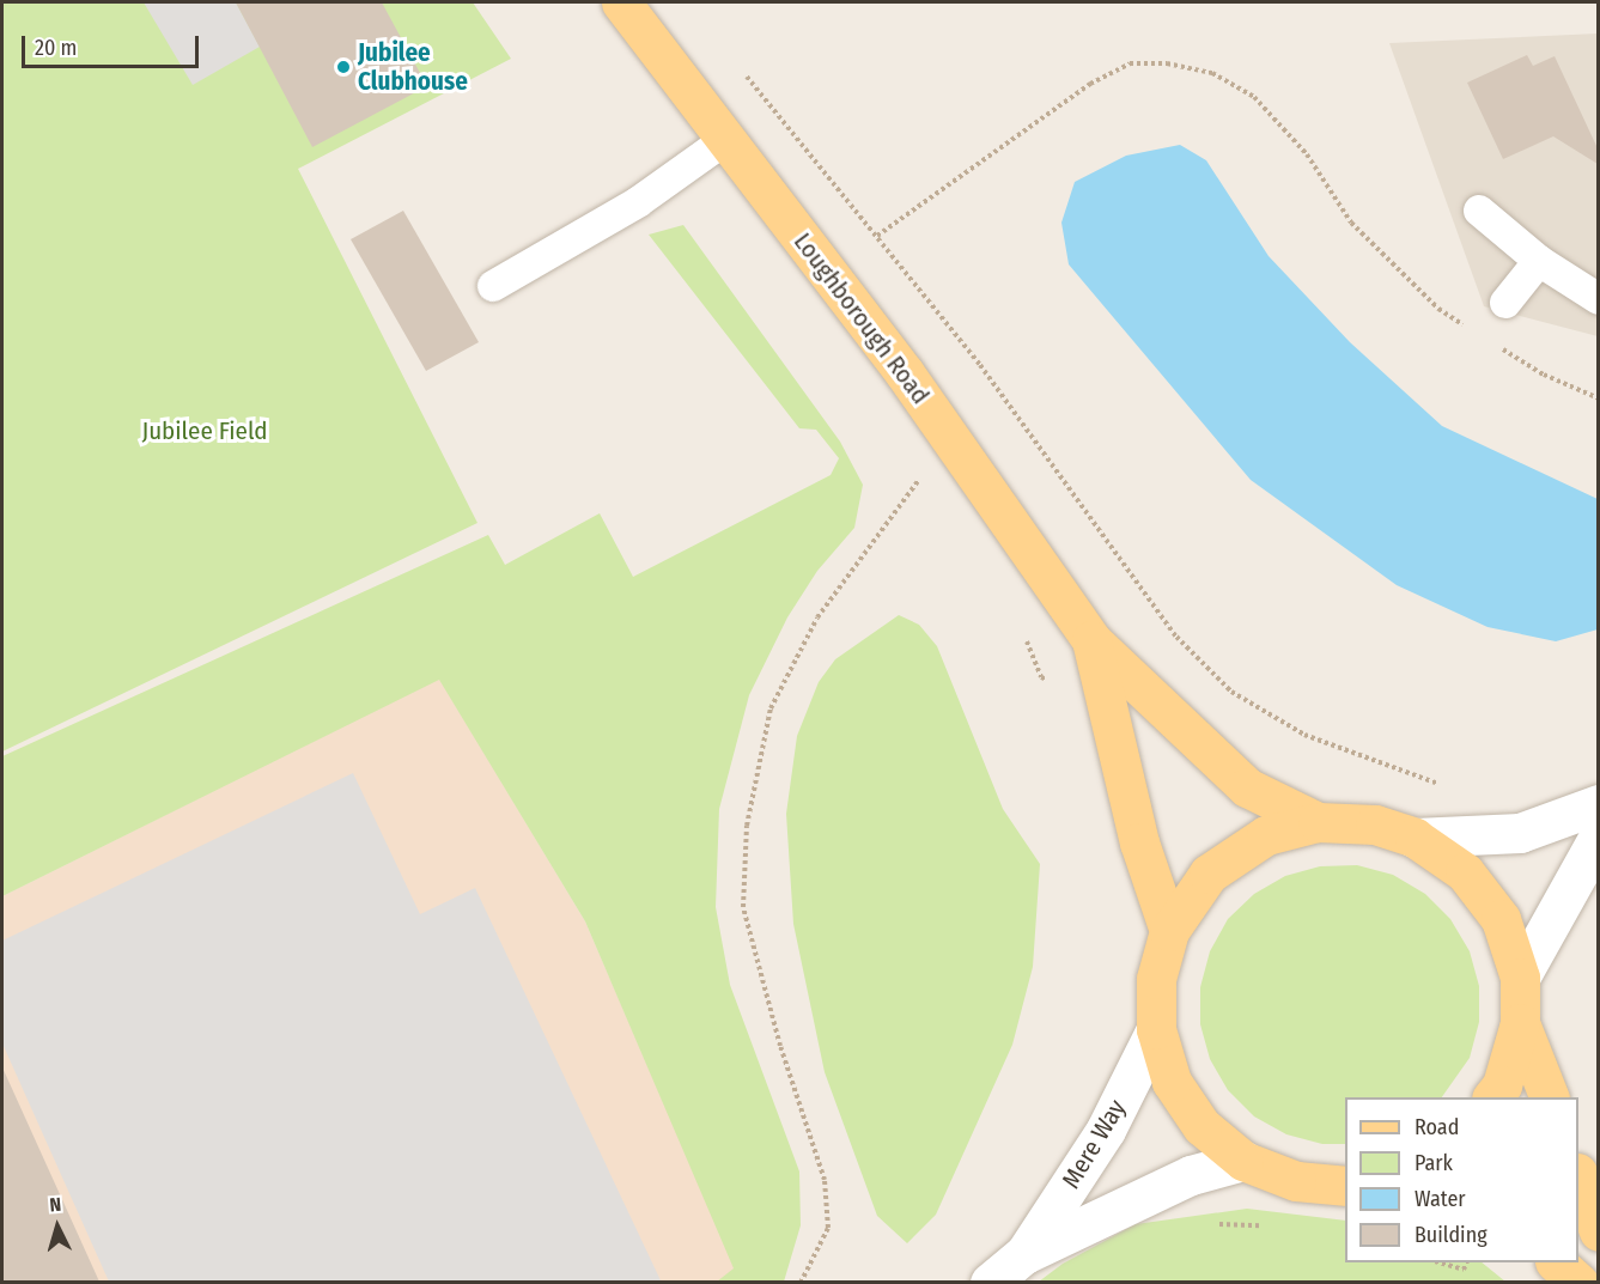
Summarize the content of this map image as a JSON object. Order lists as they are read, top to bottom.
{
  "streets": {
    "main road": ["Loughborough Road"],
    "street": ["Mere Way"]
  },
  "parks": ["Jubilee Field"],
  "places": ["Jubilee Clubhouse"],
  "legend": [
    "Road",
    "Park",
    "Water",
    "Building"
  ],
  "scale_bar": "20 m",
  "north": "top"
}
